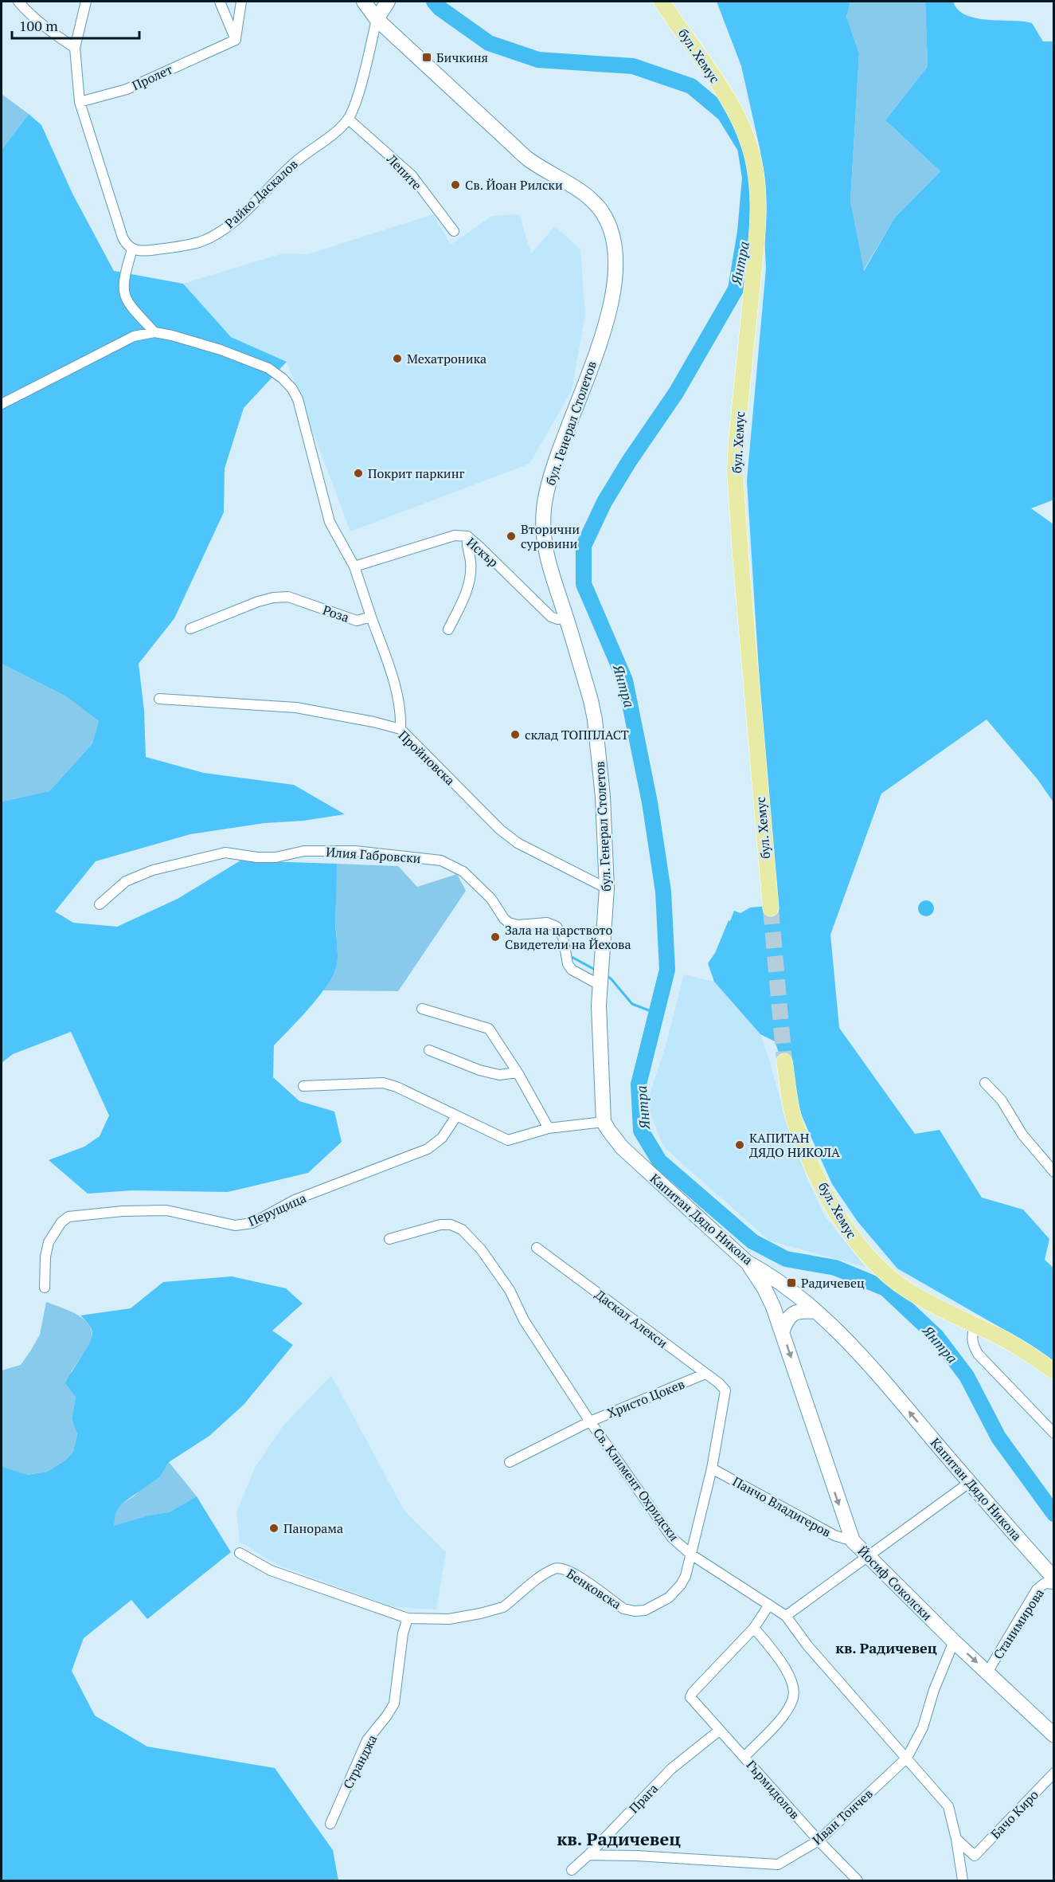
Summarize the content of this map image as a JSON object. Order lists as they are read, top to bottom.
{
  "streets": {
    "main road": ["бул. Хемус"],
    "street": [
      "Пролет",
      "Лепите",
      "Райко Даскалов",
      "бул. Генерал Столетов",
      "Искър",
      "Роза",
      "Пройновска",
      "Илия Габровски",
      "Перущица",
      "Капитан Дядо Никола",
      "Даскал Алекси",
      "Христо Цокев",
      "Св. Климент Охридски",
      "Панчо Владигеров",
      "Йосиф Соколски",
      "Бенковска",
      "Станимирова",
      "Странджа",
      "Гърмидолов",
      "Прага",
      "Бачо Киро",
      "Иван Тончев"
    ]
  },
  "crossings": [
    ["Лепите", "Райко Даскалов"],
    ["Райко Даскалов", "бул. Генерал Столетов"],
    ["бул. Генерал Столетов", "Искър"],
    ["бул. Генерал Столетов", "Пройновска"],
    ["бул. Генерал Столетов", "Илия Габровски"],
    ["Капитан Дядо Никола", "Йосиф Соколски"],
    ["Даскал Алекси", "Христо Цокев"],
    ["Даскал Алекси", "Бенковска"],
    ["Христо Цокев", "Св. Климент Охридски"],
    ["Св. Климент Охридски", "Бенковска"],
    ["Св. Климент Охридски", "Бачо Киро"],
    ["Св. Климент Охридски", "Иван Тончев"],
    ["Панчо Владигеров", "Йосиф Соколски"],
    ["Панчо Владигеров", "Бенковска"],
    ["Йосиф Соколски", "Станимирова"],
    ["Йосиф Соколски", "Иван Тончев"],
    ["Бенковска", "Странджа"],
    ["Гърмидолов", "Прага"],
    ["Гърмидолов", "Иван Тончев"],
    ["Прага", "Иван Тончев"]
  ],
  "one_way": ["Йосиф Соколски"],
  "districts": ["кв. Радичевец", "кв. Радичевец"],
  "water": ["Янтра"],
  "places": {
    "transit": ["Бичкиня", "Радичевец"],
    "other": [
      "Св. Йоан Рилски",
      "Мехатроника",
      "Покрит паркинг",
      "Вторични суровини",
      "склад ТОППЛАСТ",
      "Зала на царството Свидетели на Йехова",
      "КАПИТАН ДЯДО НИКОЛА",
      "Панорама"
    ]
  },
  "scale_bar": "100 m"
}
